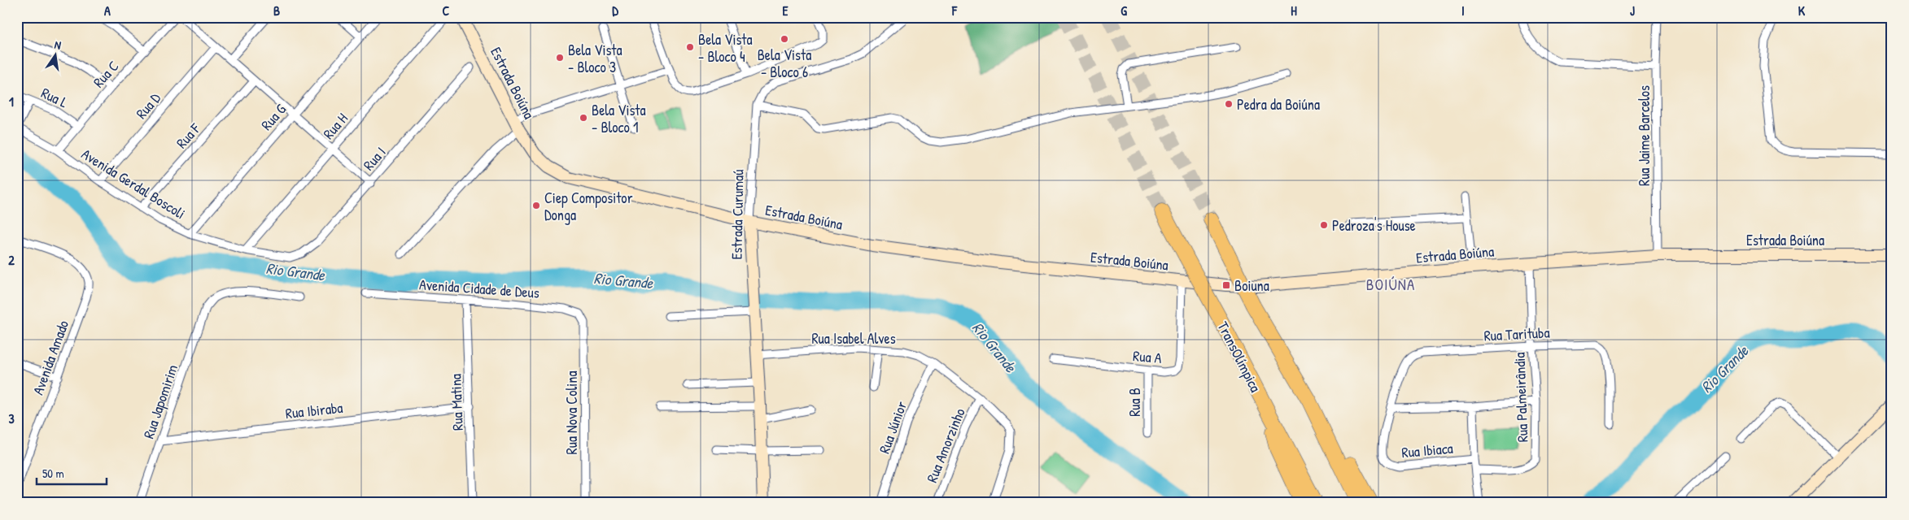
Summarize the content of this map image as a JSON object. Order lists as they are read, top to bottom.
{
  "streets": {
    "highway": ["TransOlímpica"],
    "street": [
      "Rua C",
      "Estrada Boiúna",
      "Rua L",
      "Rua D",
      "Rua G",
      "Rua H",
      "Rua F",
      "Rua Jaime Barcelos",
      "Rua I",
      "Avenida Gerdal Boscoli",
      "Estrada Curumaú",
      "Avenida Cidade de Deus",
      "Rua Tarituba",
      "Rua Isabel Alves",
      "Rua A",
      "Avenida Amado",
      "Rua Palmeirândia",
      "Rua Japomirim",
      "Rua Matina",
      "Rua B",
      "Rua Ibiraba",
      "Rua Nova Colina",
      "Rua Júnior",
      "Rua Amorzinho",
      "Rua Ibiaca"
    ]
  },
  "crossings": [
    ["Rua C", "Rua L"],
    ["Rua C", "Avenida Gerdal Boscoli"],
    ["Estrada Boiúna", "Rua Jaime Barcelos"],
    ["Estrada Boiúna", "Estrada Curumaú"],
    ["Estrada Boiúna", "Rua A"],
    ["Estrada Boiúna", "Rua Palmeirândia"],
    ["Rua D", "Avenida Gerdal Boscoli"],
    ["Rua G", "Avenida Gerdal Boscoli"],
    ["Rua H", "Avenida Gerdal Boscoli"],
    ["Rua F", "Avenida Gerdal Boscoli"],
    ["Rua I", "Avenida Gerdal Boscoli"],
    ["Estrada Curumaú", "Rua Isabel Alves"],
    ["Avenida Cidade de Deus", "Rua Matina"],
    ["Avenida Cidade de Deus", "Rua Nova Colina"],
    ["Rua Tarituba", "Rua Palmeirândia"],
    ["Rua Tarituba", "Rua Ibiaca"],
    ["Rua Isabel Alves", "Rua Júnior"],
    ["Rua Isabel Alves", "Rua Amorzinho"],
    ["Rua A", "Rua B"],
    ["Rua Japomirim", "Rua Ibiraba"],
    ["Rua Matina", "Rua Ibiraba"]
  ],
  "districts": ["BOIÚNA"],
  "water": ["Rio Grande"],
  "places": {
    "other": [
      "Bela Vista - Bloco 6",
      "Bela Vista - Bloco 4",
      "Bela Vista - Bloco 3",
      "Pedra da Boiúna",
      "Bela Vista - Bloco 1",
      "Ciep Compositor Donga",
      "Pedroza's House"
    ],
    "transit": ["Boiuna"]
  },
  "scale_bar": "50 m",
  "north": "top",
  "grid": {
    "columns": [
      "A",
      "B",
      "C",
      "D",
      "E",
      "F",
      "G",
      "H",
      "I",
      "J",
      "K"
    ],
    "rows": ["1", "2", "3"]
  }
}
